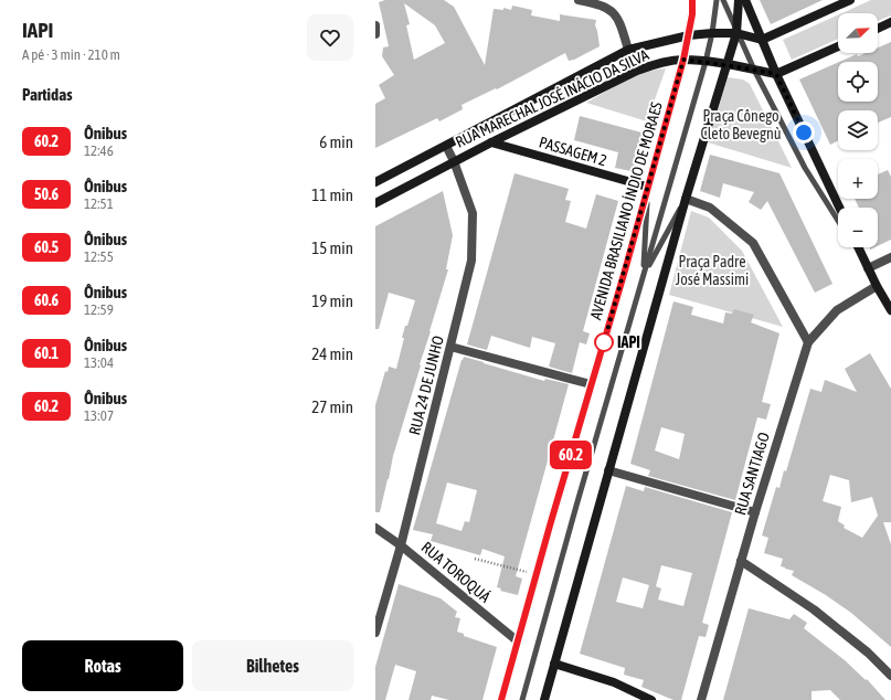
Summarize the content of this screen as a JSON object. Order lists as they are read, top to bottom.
{
  "streets": {
    "main road": ["RUA MARECHAL JOSÉ INÁCIO DA SILVA", "PASSAGEM 2", "AVENIDA BRASILIANO ÍNDIO DE MORAES"],
    "street": ["RUA 24 DE JUNHO", "RUA SANTIAGO", "RUA TOROQUÁ"]
  },
  "crossings": [
    ["RUA MARECHAL JOSÉ INÁCIO DA SILVA", "PASSAGEM 2"],
    ["RUA MARECHAL JOSÉ INÁCIO DA SILVA", "AVENIDA BRASILIANO ÍNDIO DE MORAES"],
    ["RUA MARECHAL JOSÉ INÁCIO DA SILVA", "RUA 24 DE JUNHO"],
    ["PASSAGEM 2", "AVENIDA BRASILIANO ÍNDIO DE MORAES"],
    ["AVENIDA BRASILIANO ÍNDIO DE MORAES", "RUA TOROQUÁ"],
    ["RUA 24 DE JUNHO", "RUA TOROQUÁ"]
  ],
  "parks": ["Praça Cônego Cleto Bevegnù", "Praça Padre José Massimi"],
  "places": ["IAPI"],
  "lines": ["bus line 60.2"],
  "north": "top right",
  "page": {
    "heading": [
      ["IAPI", "A pé · 3 min · 210 m"],
      "Partidas"
    ],
    "on_map": "60.2",
    "map_buttons": ["+", "−"],
    "list": [
      {
        "mark": "60.2",
        "name": "Ônibus",
        "note": "12:46",
        "value": "6 min"
      },
      {
        "mark": "50.6",
        "name": "Ônibus",
        "note": "12:51",
        "value": "11 min"
      },
      {
        "mark": "60.5",
        "name": "Ônibus",
        "note": "12:55",
        "value": "15 min"
      },
      {
        "mark": "60.6",
        "name": "Ônibus",
        "note": "12:59",
        "value": "19 min"
      },
      {
        "mark": "60.1",
        "name": "Ônibus",
        "note": "13:04",
        "value": "24 min"
      },
      {
        "mark": "60.2",
        "name": "Ônibus",
        "note": "13:07",
        "value": "27 min"
      }
    ],
    "buttons": ["Rotas", "Bilhetes"]
  }
}
